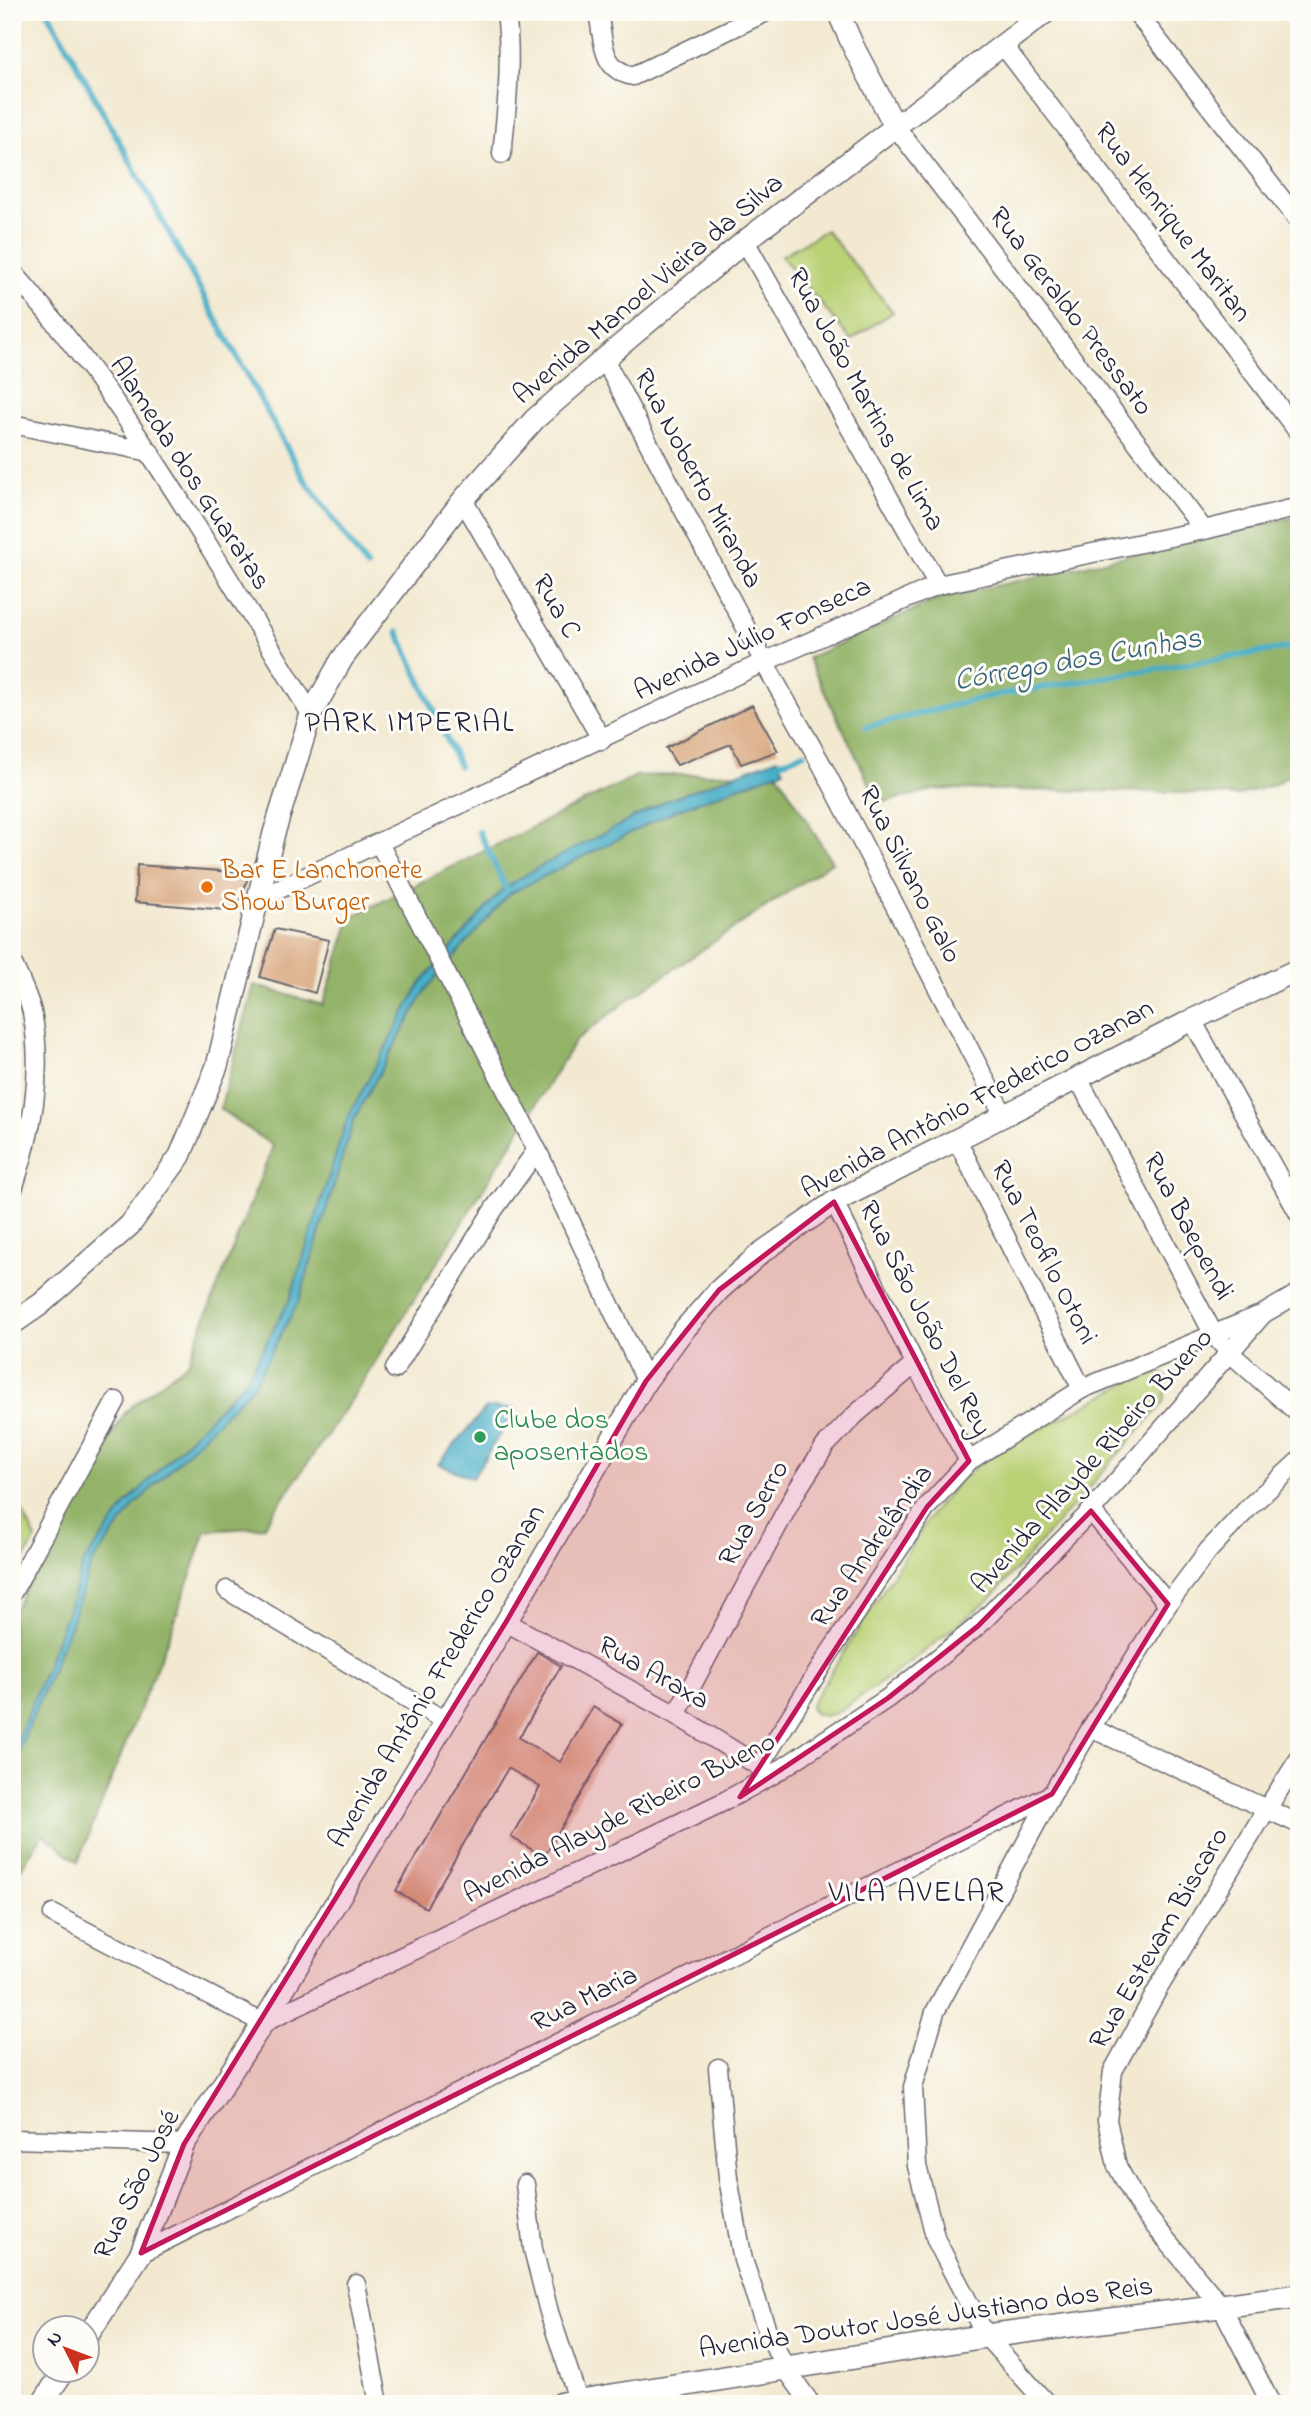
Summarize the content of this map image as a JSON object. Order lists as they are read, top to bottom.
{
  "streets": {
    "main road": ["Avenida Doutor José Justiano dos Reis"],
    "street": [
      "Rua Henrique Maritan",
      "Avenida Manoel Vieira da Silva",
      "Rua Geraldo Pressato",
      "Rua João Martins de Lima",
      "Alameda dos Guaratas",
      "Rua Noberto Miranda",
      "Rua C",
      "Avenida Júlio Fonseca",
      "Rua Silvano Galo",
      "Avenida Antônio Frederico Ozanan",
      "Rua Baependi",
      "Rua Teofilo Otoni",
      "Rua São João Del Rey",
      "Avenida Alayde Ribeiro Bueno",
      "Rua Serro",
      "Rua Andrelândia",
      "Rua Araxa",
      "Rua Estevam Biscaro",
      "Rua Maria",
      "Rua São José"
    ]
  },
  "crossings": [
    ["Rua Henrique Maritan", "Avenida Manoel Vieira da Silva"],
    ["Avenida Manoel Vieira da Silva", "Rua Geraldo Pressato"],
    ["Avenida Manoel Vieira da Silva", "Rua João Martins de Lima"],
    ["Avenida Manoel Vieira da Silva", "Alameda dos Guaratas"],
    ["Avenida Manoel Vieira da Silva", "Rua Noberto Miranda"],
    ["Avenida Manoel Vieira da Silva", "Rua C"],
    ["Avenida Manoel Vieira da Silva", "Avenida Júlio Fonseca"],
    ["Rua Geraldo Pressato", "Avenida Júlio Fonseca"],
    ["Rua João Martins de Lima", "Avenida Júlio Fonseca"],
    ["Rua Noberto Miranda", "Avenida Júlio Fonseca"],
    ["Rua Noberto Miranda", "Rua Silvano Galo"],
    ["Rua C", "Avenida Júlio Fonseca"],
    ["Avenida Júlio Fonseca", "Rua Silvano Galo"],
    ["Rua Silvano Galo", "Avenida Antônio Frederico Ozanan"],
    ["Avenida Antônio Frederico Ozanan", "Rua Baependi"],
    ["Avenida Antônio Frederico Ozanan", "Rua Teofilo Otoni"],
    ["Avenida Antônio Frederico Ozanan", "Rua São João Del Rey"],
    ["Avenida Antônio Frederico Ozanan", "Avenida Alayde Ribeiro Bueno"],
    ["Avenida Antônio Frederico Ozanan", "Rua Araxa"],
    ["Avenida Antônio Frederico Ozanan", "Rua São José"],
    ["Rua Baependi", "Avenida Alayde Ribeiro Bueno"],
    ["Rua Baependi", "Rua Andrelândia"],
    ["Rua Teofilo Otoni", "Rua Andrelândia"],
    ["Rua São João Del Rey", "Rua Serro"],
    ["Rua São João Del Rey", "Rua Andrelândia"],
    ["Avenida Alayde Ribeiro Bueno", "Rua Andrelândia"],
    ["Avenida Alayde Ribeiro Bueno", "Rua Araxa"],
    ["Avenida Alayde Ribeiro Bueno", "Rua São José"],
    ["Rua Serro", "Rua Araxa"],
    ["Rua Andrelândia", "Rua Araxa"],
    ["Rua Estevam Biscaro", "Avenida Doutor José Justiano dos Reis"],
    ["Rua Maria", "Rua São José"]
  ],
  "districts": ["PARK IMPERIAL", "VILA AVELAR"],
  "water": ["Córrego dos Cunhas"],
  "places": ["Bar E Lanchonete Show Burger", "Clube dos aposentados"],
  "north": "top left"
}
